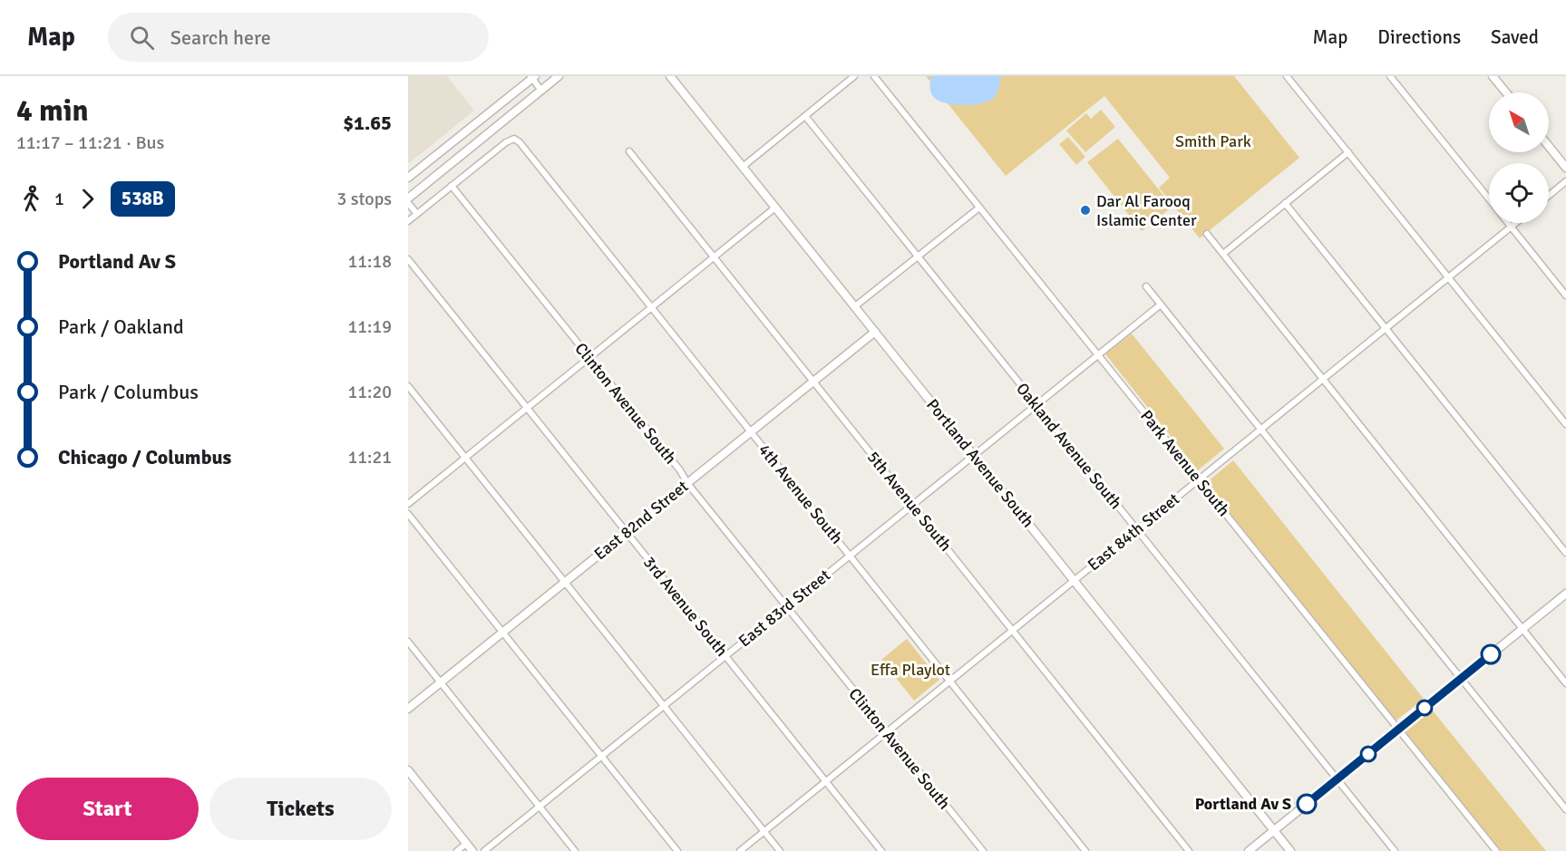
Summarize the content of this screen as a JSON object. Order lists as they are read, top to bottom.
{
  "streets": {
    "main road": ["Portland Avenue South", "East 82nd Street"],
    "street": [
      "Clinton Avenue South",
      "Oakland Avenue South",
      "Park Avenue South",
      "4th Avenue South",
      "5th Avenue South",
      "East 84th Street",
      "3rd Avenue South",
      "East 83rd Street"
    ]
  },
  "crossings": [
    ["Clinton Avenue South", "4th Avenue South"],
    ["Clinton Avenue South", "East 82nd Street"],
    ["Clinton Avenue South", "East 84th Street"],
    ["Clinton Avenue South", "East 83rd Street"],
    ["Oakland Avenue South", "East 84th Street"],
    ["Oakland Avenue South", "East 83rd Street"],
    ["Portland Avenue South", "East 82nd Street"],
    ["Portland Avenue South", "East 84th Street"],
    ["Portland Avenue South", "East 83rd Street"],
    ["Park Avenue South", "East 84th Street"],
    ["Park Avenue South", "East 83rd Street"],
    ["4th Avenue South", "East 82nd Street"],
    ["4th Avenue South", "East 84th Street"],
    ["4th Avenue South", "East 83rd Street"],
    ["5th Avenue South", "East 82nd Street"],
    ["5th Avenue South", "East 84th Street"],
    ["5th Avenue South", "East 83rd Street"],
    ["East 82nd Street", "3rd Avenue South"],
    ["East 84th Street", "3rd Avenue South"],
    ["3rd Avenue South", "East 83rd Street"]
  ],
  "parks": ["Smith Park", "Effa Playlot"],
  "places": ["Dar Al Farooq Islamic Center", "Portland Av S"],
  "lines": ["bus line 538B"],
  "north": "top left",
  "page": {
    "header": "Map",
    "search": "Search here",
    "nav": ["Map", "Directions", "Saved"],
    "heading": ["4 min", "11:17 – 11:21 · Bus", "$1.65"],
    "legs": ["1", "538B", "3 stops"],
    "list": [
      {
        "name": "Portland Av S",
        "value": "11:18"
      },
      {
        "name": "Park / Oakland",
        "value": "11:19"
      },
      {
        "name": "Park / Columbus",
        "value": "11:20"
      },
      {
        "name": "Chicago / Columbus",
        "value": "11:21"
      }
    ],
    "buttons": ["Start", "Tickets"]
  }
}
